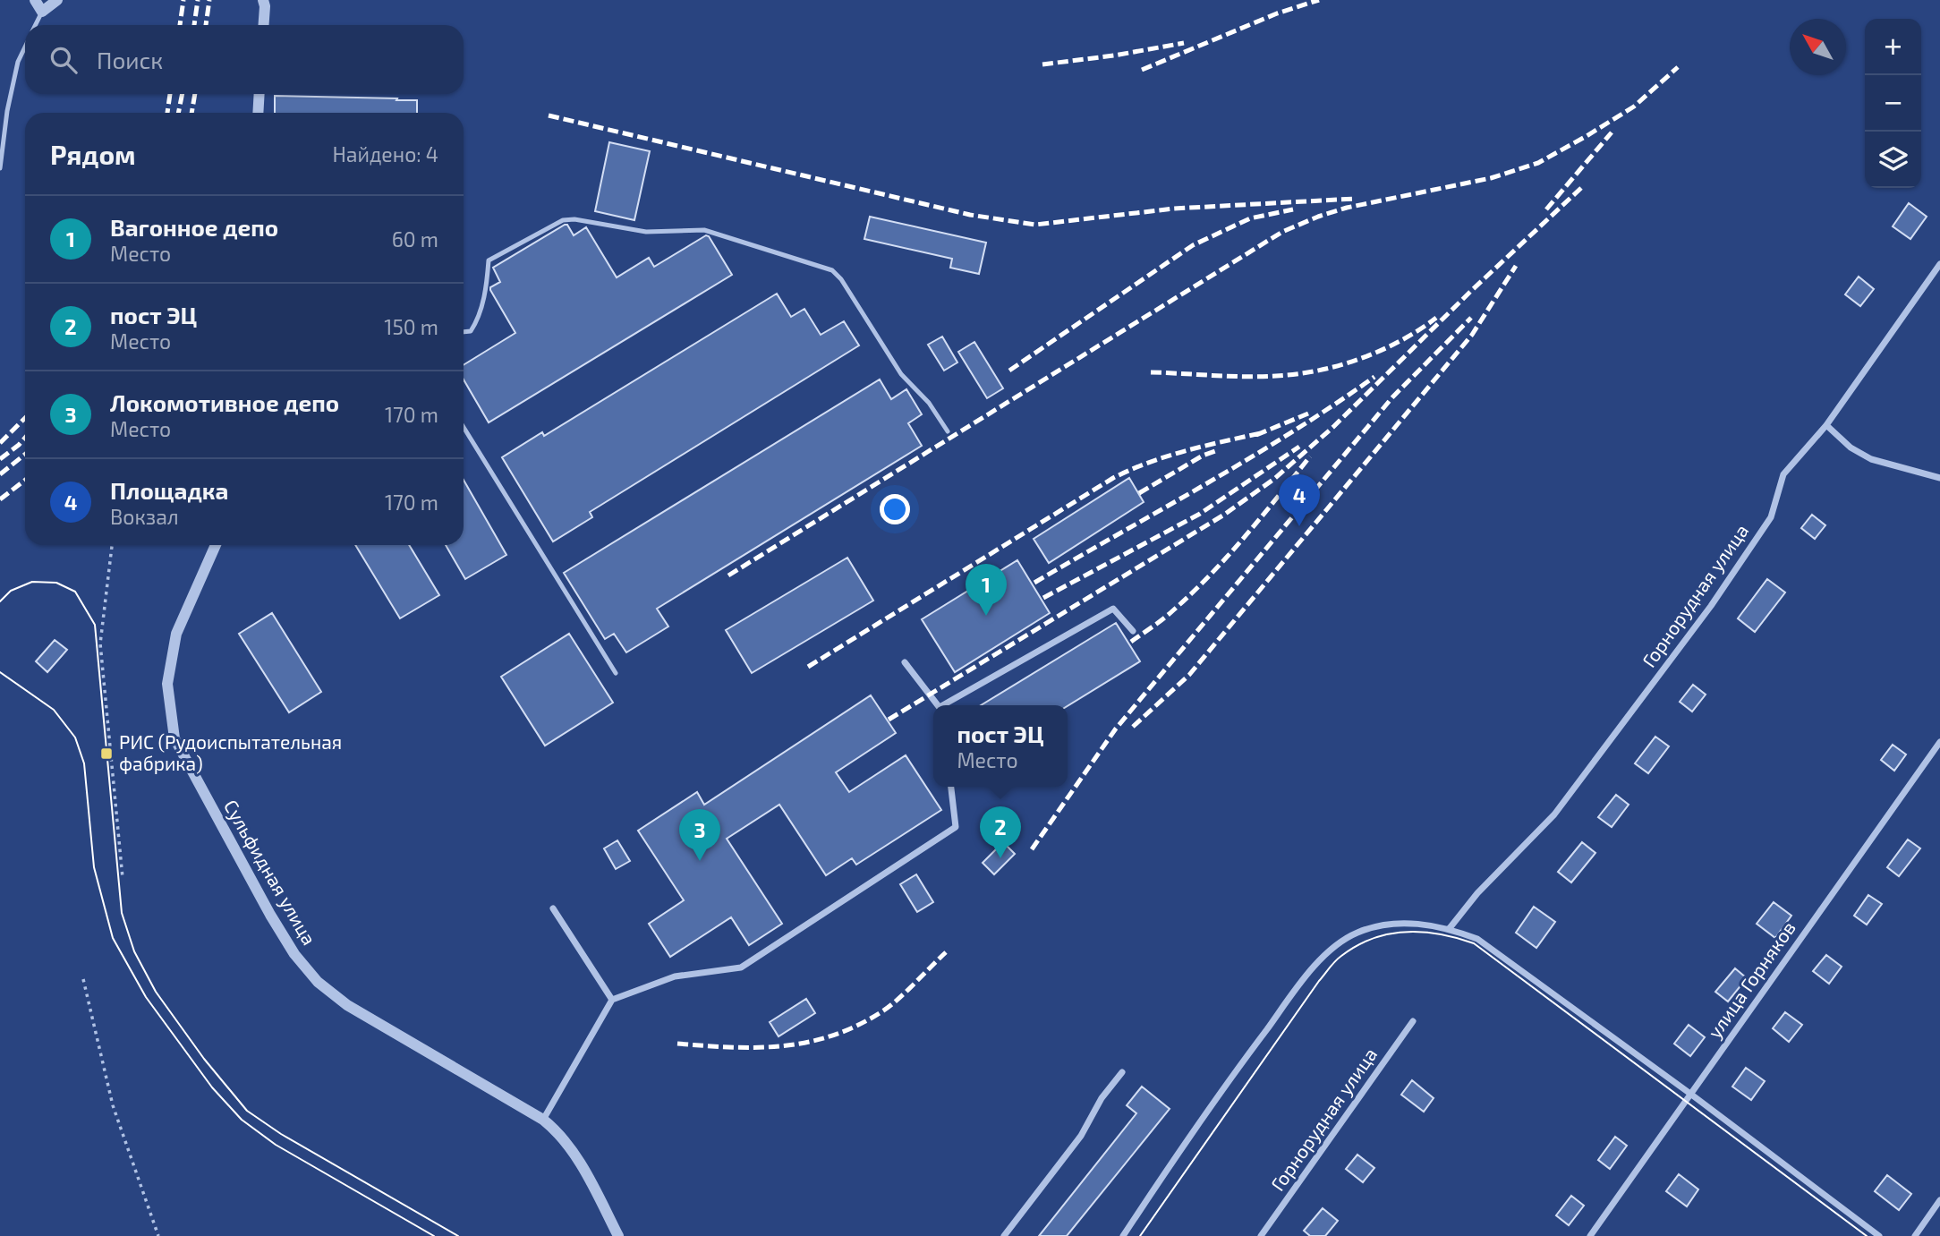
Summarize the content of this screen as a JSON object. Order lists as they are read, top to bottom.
{
  "streets": {
    "street": ["Горнорудная улица", "Сульфидная улица", "улица Горняков"]
  },
  "places": {
    "transit": ["РИС (Рудоиспытательная фабрика)"]
  },
  "north": "top left",
  "page": {
    "map_buttons": ["+", "−"],
    "search": "Поиск",
    "heading": ["Рядом", "Найдено: 4"],
    "list": [
      {
        "mark": "1",
        "name": "Вагонное депо",
        "note": "Место",
        "value": "60 m"
      },
      {
        "mark": "2",
        "name": "пост ЭЦ",
        "note": "Место",
        "value": "150 m"
      },
      {
        "mark": "3",
        "name": "Локомотивное депо",
        "note": "Место",
        "value": "170 m"
      },
      {
        "mark": "4",
        "name": "Площадка",
        "note": "Вокзал",
        "value": "170 m"
      }
    ],
    "pins": [
      "4",
      "1",
      "2",
      "3"
    ],
    "popup": ["пост ЭЦ", "Место"]
  }
}
